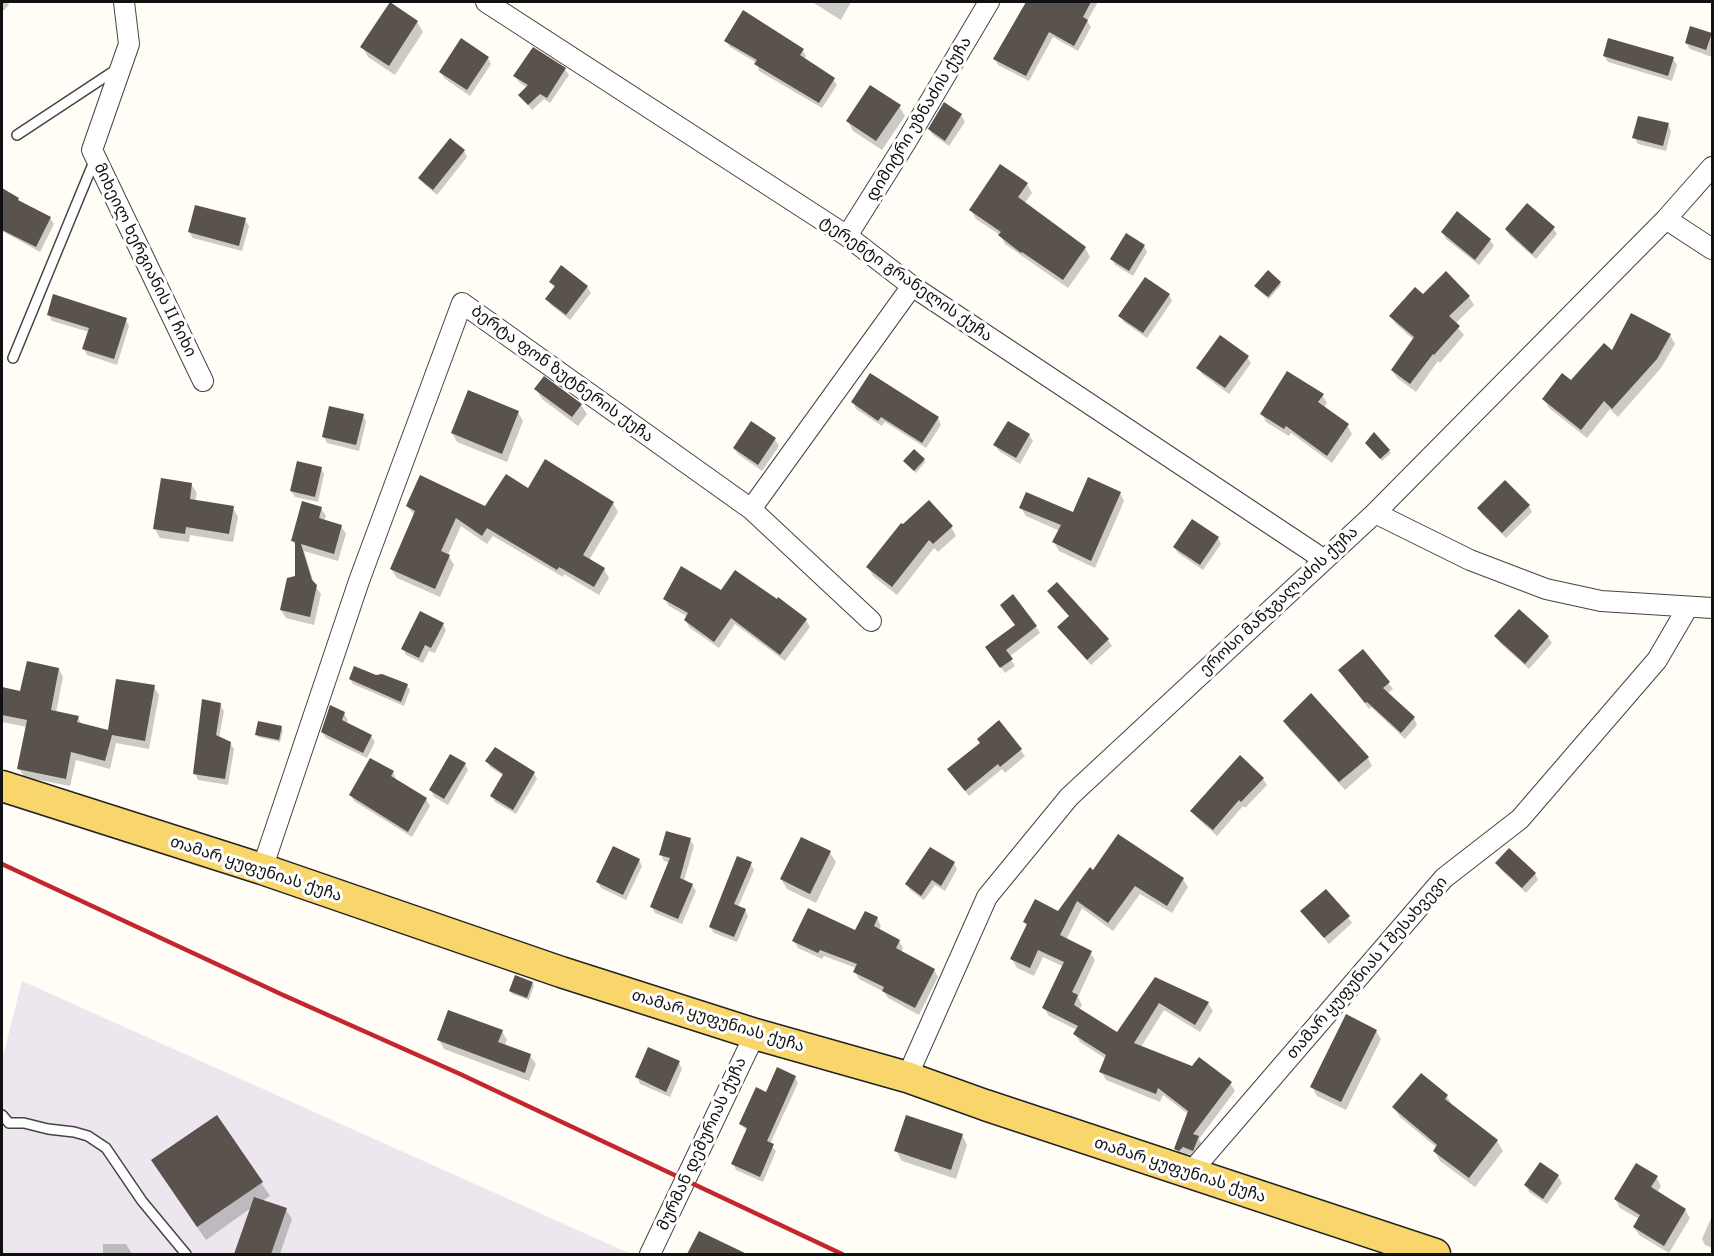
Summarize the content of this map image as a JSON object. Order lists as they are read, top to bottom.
{
  "streets": {
    "main road": ["თამარ ყუფუნიას ქუჩა"],
    "street": [
      "დიმიტრი უზნაძის ქუჩა",
      "მიხეილ ხერგიანის II ჩიხი",
      "ტერენტი გრანელის ქუჩა",
      "ბერტა ფონ ზუტნერის ქუჩა",
      "ეროსი მანჯგალაძის ქუჩა",
      "თამარ ყუფუნიას I შესახვევი",
      "მურმან დემურიას ქუჩა"
    ]
  },
  "crossings": [
    ["დიმიტრი უზნაძის ქუჩა", "ტერენტი გრანელის ქუჩა"],
    ["ტერენტი გრანელის ქუჩა", "ეროსი მანჯგალაძის ქუჩა"],
    ["ბერტა ფონ ზუტნერის ქუჩა", "თამარ ყუფუნიას ქუჩა"],
    ["ეროსი მანჯგალაძის ქუჩა", "თამარ ყუფუნიას ქუჩა"],
    ["თამარ ყუფუნიას ქუჩა", "თამარ ყუფუნიას I შესახვევი"],
    ["თამარ ყუფუნიას ქუჩა", "მურმან დემურიას ქუჩა"]
  ]
}
